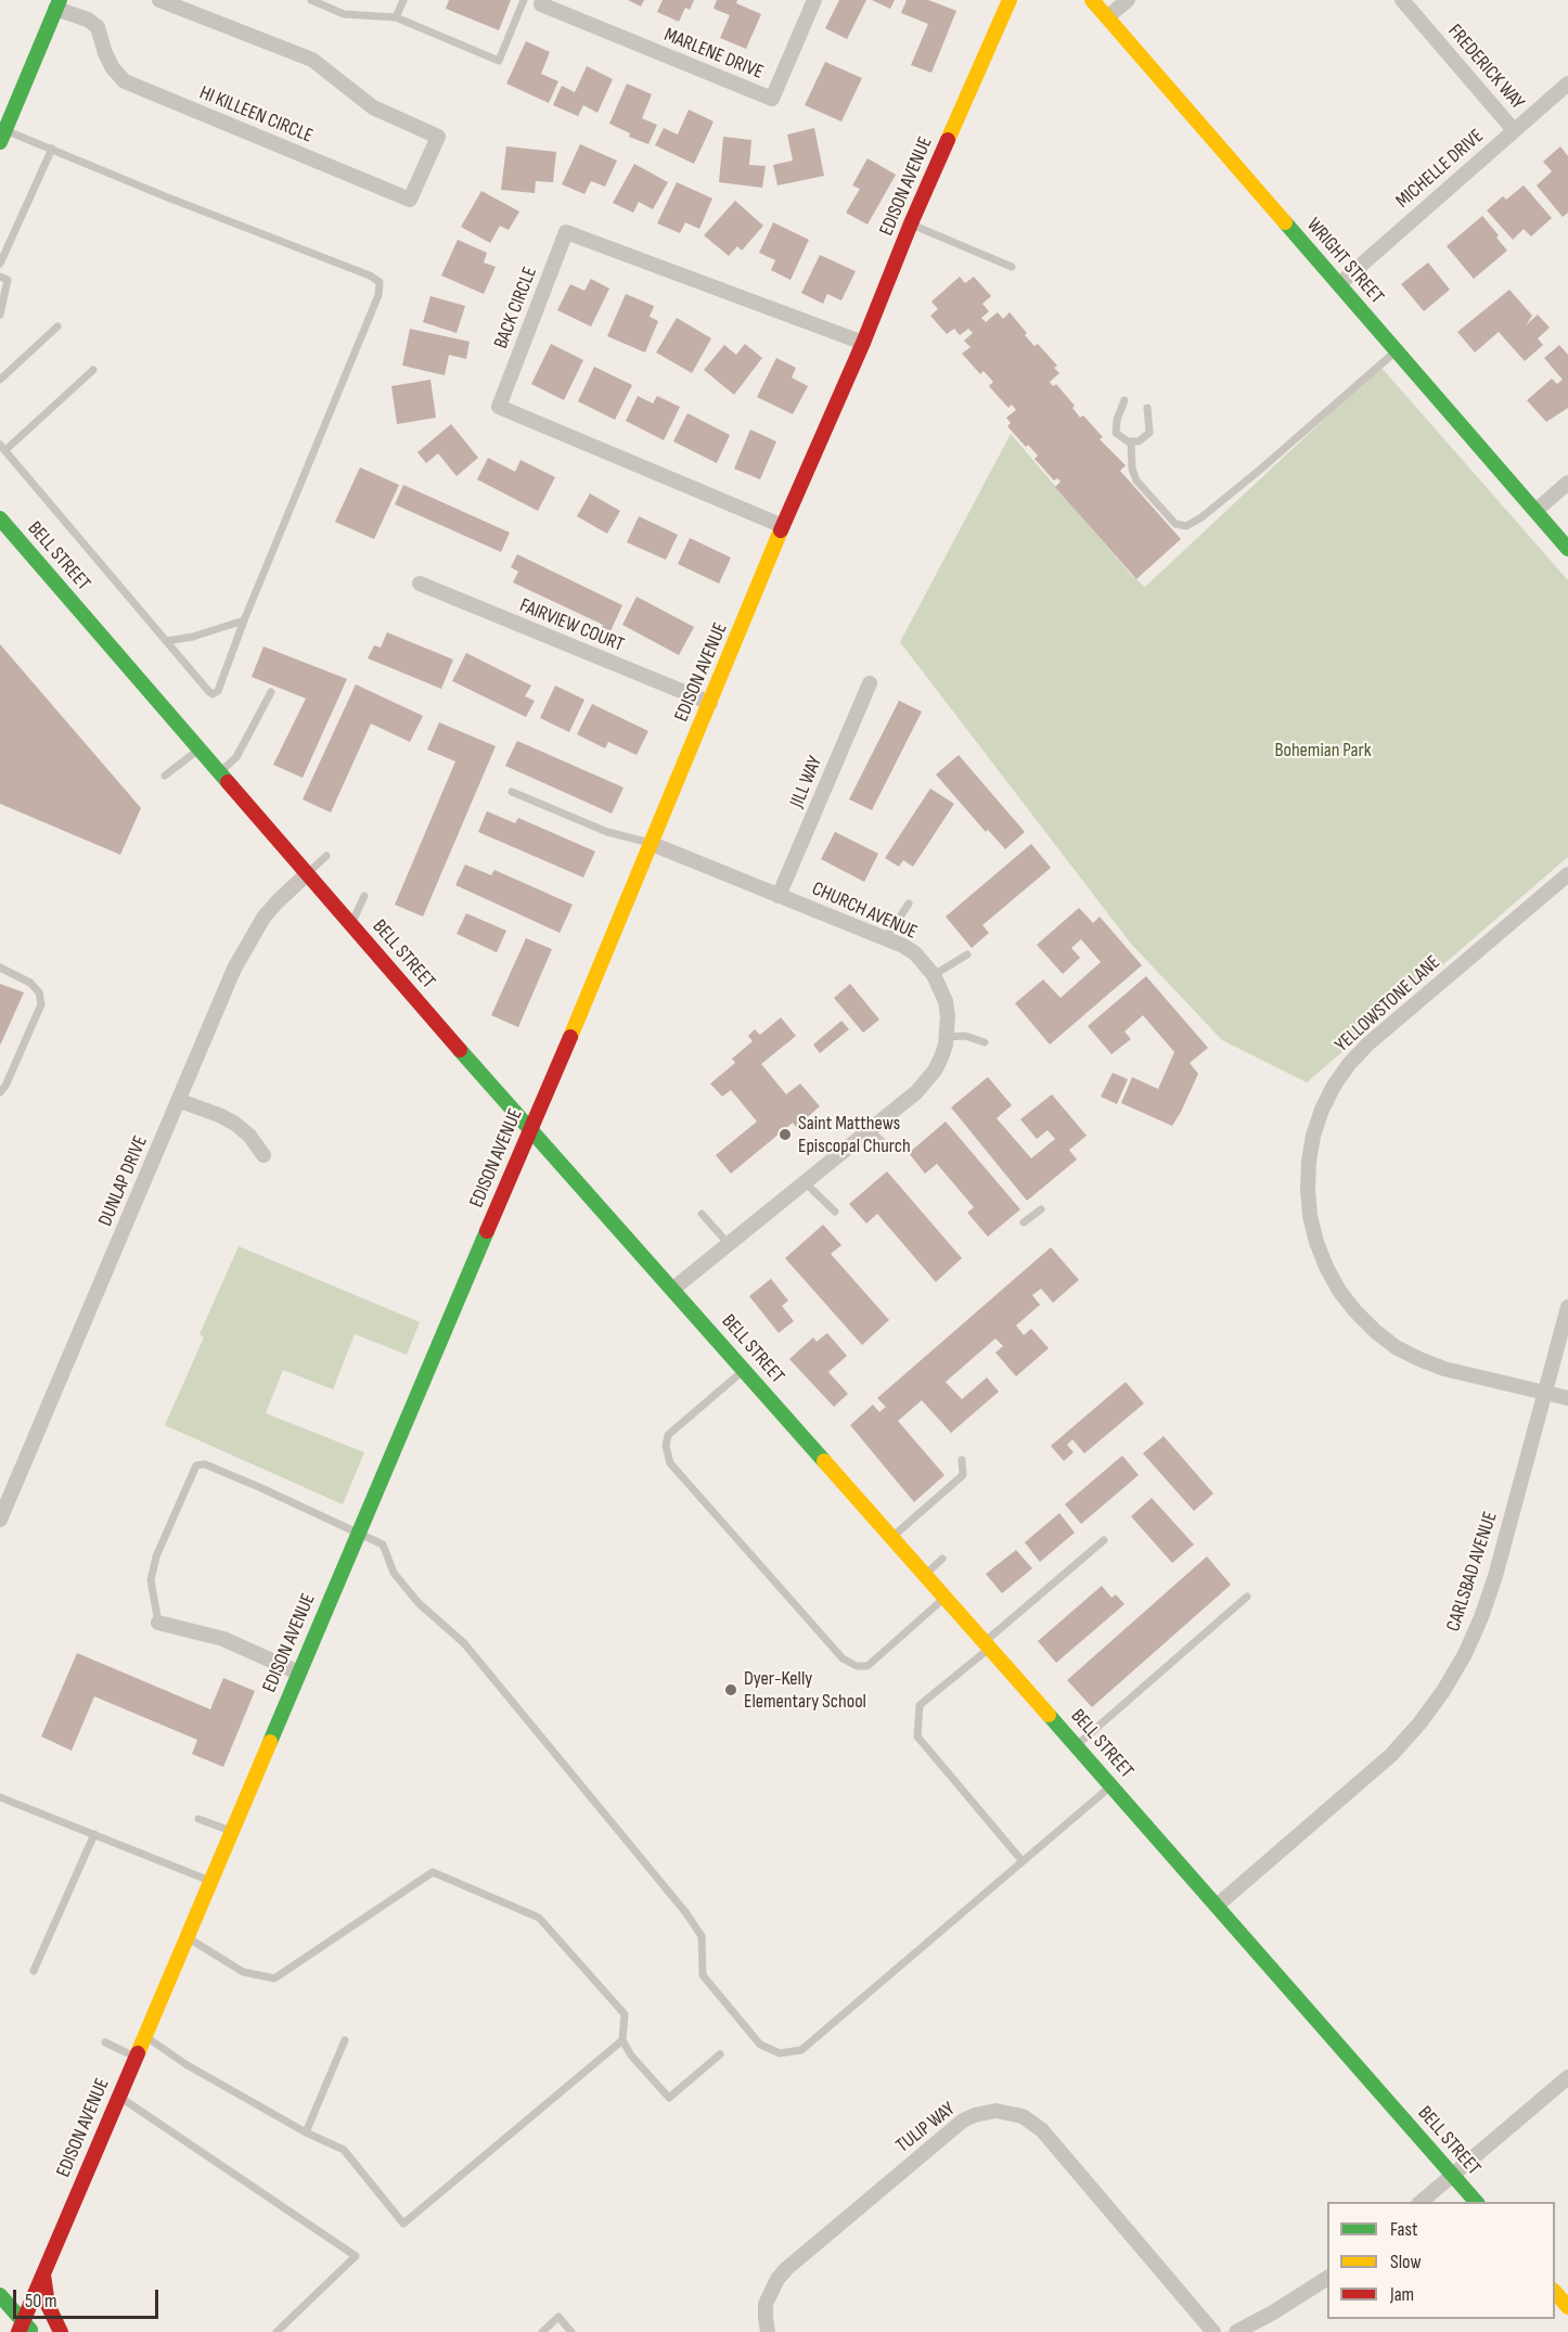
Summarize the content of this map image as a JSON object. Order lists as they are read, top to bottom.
{
  "streets": {
    "street": [
      "MARLENE DRIVE",
      "FREDERICK WAY",
      "HI KILLEEN CIRCLE",
      "MICHELLE DRIVE",
      "EDISON AVENUE",
      "WRIGHT STREET",
      "BACK CIRCLE",
      "BELL STREET",
      "FAIRVIEW COURT",
      "JILL WAY",
      "CHURCH AVENUE",
      "YELLOWSTONE LANE",
      "DUNLAP DRIVE",
      "CARLSBAD AVENUE",
      "TULIP WAY"
    ]
  },
  "crossings": [
    ["FREDERICK WAY", "MICHELLE DRIVE"],
    ["MICHELLE DRIVE", "WRIGHT STREET"],
    ["EDISON AVENUE", "BACK CIRCLE"],
    ["EDISON AVENUE", "BELL STREET"],
    ["EDISON AVENUE", "FAIRVIEW COURT"],
    ["EDISON AVENUE", "CHURCH AVENUE"],
    ["BELL STREET", "CHURCH AVENUE"],
    ["BELL STREET", "DUNLAP DRIVE"],
    ["BELL STREET", "CARLSBAD AVENUE"],
    ["JILL WAY", "CHURCH AVENUE"],
    ["YELLOWSTONE LANE", "CARLSBAD AVENUE"]
  ],
  "parks": ["Bohemian Park"],
  "places": ["Saint Matthews Episcopal Church", "Dyer-Kelly Elementary School"],
  "legend": ["Fast", "Slow", "Jam"],
  "scale_bar": "50 m"
}
